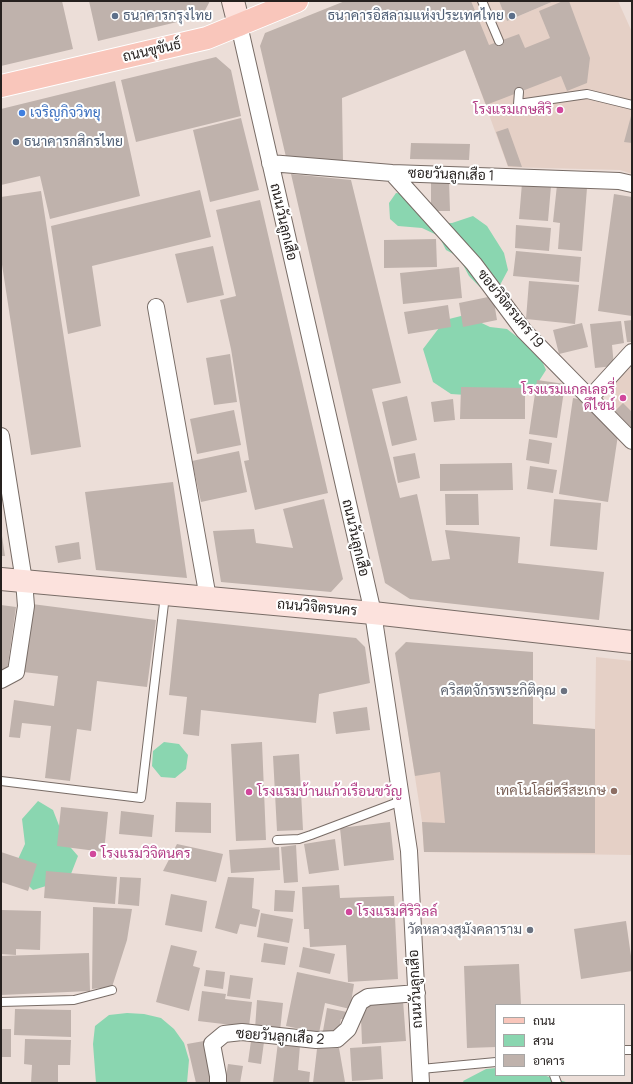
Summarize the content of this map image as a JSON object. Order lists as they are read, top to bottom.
{
  "streets": {
    "main road": ["ถนนขุขันธ์"],
    "street": [
      "ซอยวันลูกเสือ 1",
      "ถนนวันลูกเสือ",
      "ซอยวิจิตรนคร 19",
      "ถนนวิจิตรนคร",
      "ซอยวันลูกเสือ 2"
    ]
  },
  "crossings": [
    ["ถนนขุขันธ์", "ถนนวันลูกเสือ"],
    ["ซอยวันลูกเสือ 1", "ถนนวันลูกเสือ"],
    ["ซอยวันลูกเสือ 1", "ซอยวิจิตรนคร 19"],
    ["ถนนวันลูกเสือ", "ถนนวิจิตรนคร"],
    ["ถนนวันลูกเสือ", "ซอยวันลูกเสือ 2"]
  ],
  "places": [
    "ธนาคารกรุงไทย",
    "ธนาคารอิสลามแห่งประเทศไทย",
    "โรงแรมเกษสิริ",
    "เจริญกิจวิทยุ",
    "ธนาคารกสิกรไทย",
    "โรงแรมแกลเลอรี่ ดีไซน์",
    "คริสตจักรพระกิติคุณ",
    "เทคโนโลยีศรีสะเกษ",
    "โรงแรมบ้านแก้วเรือนขวัญ",
    "โรงแรมวิจิตนคร",
    "โรงแรมศิริวิลล์",
    "วัดหลวงสุมังคลาราม"
  ],
  "legend": ["ถนน", "สวน", "อาคาร"]
}
